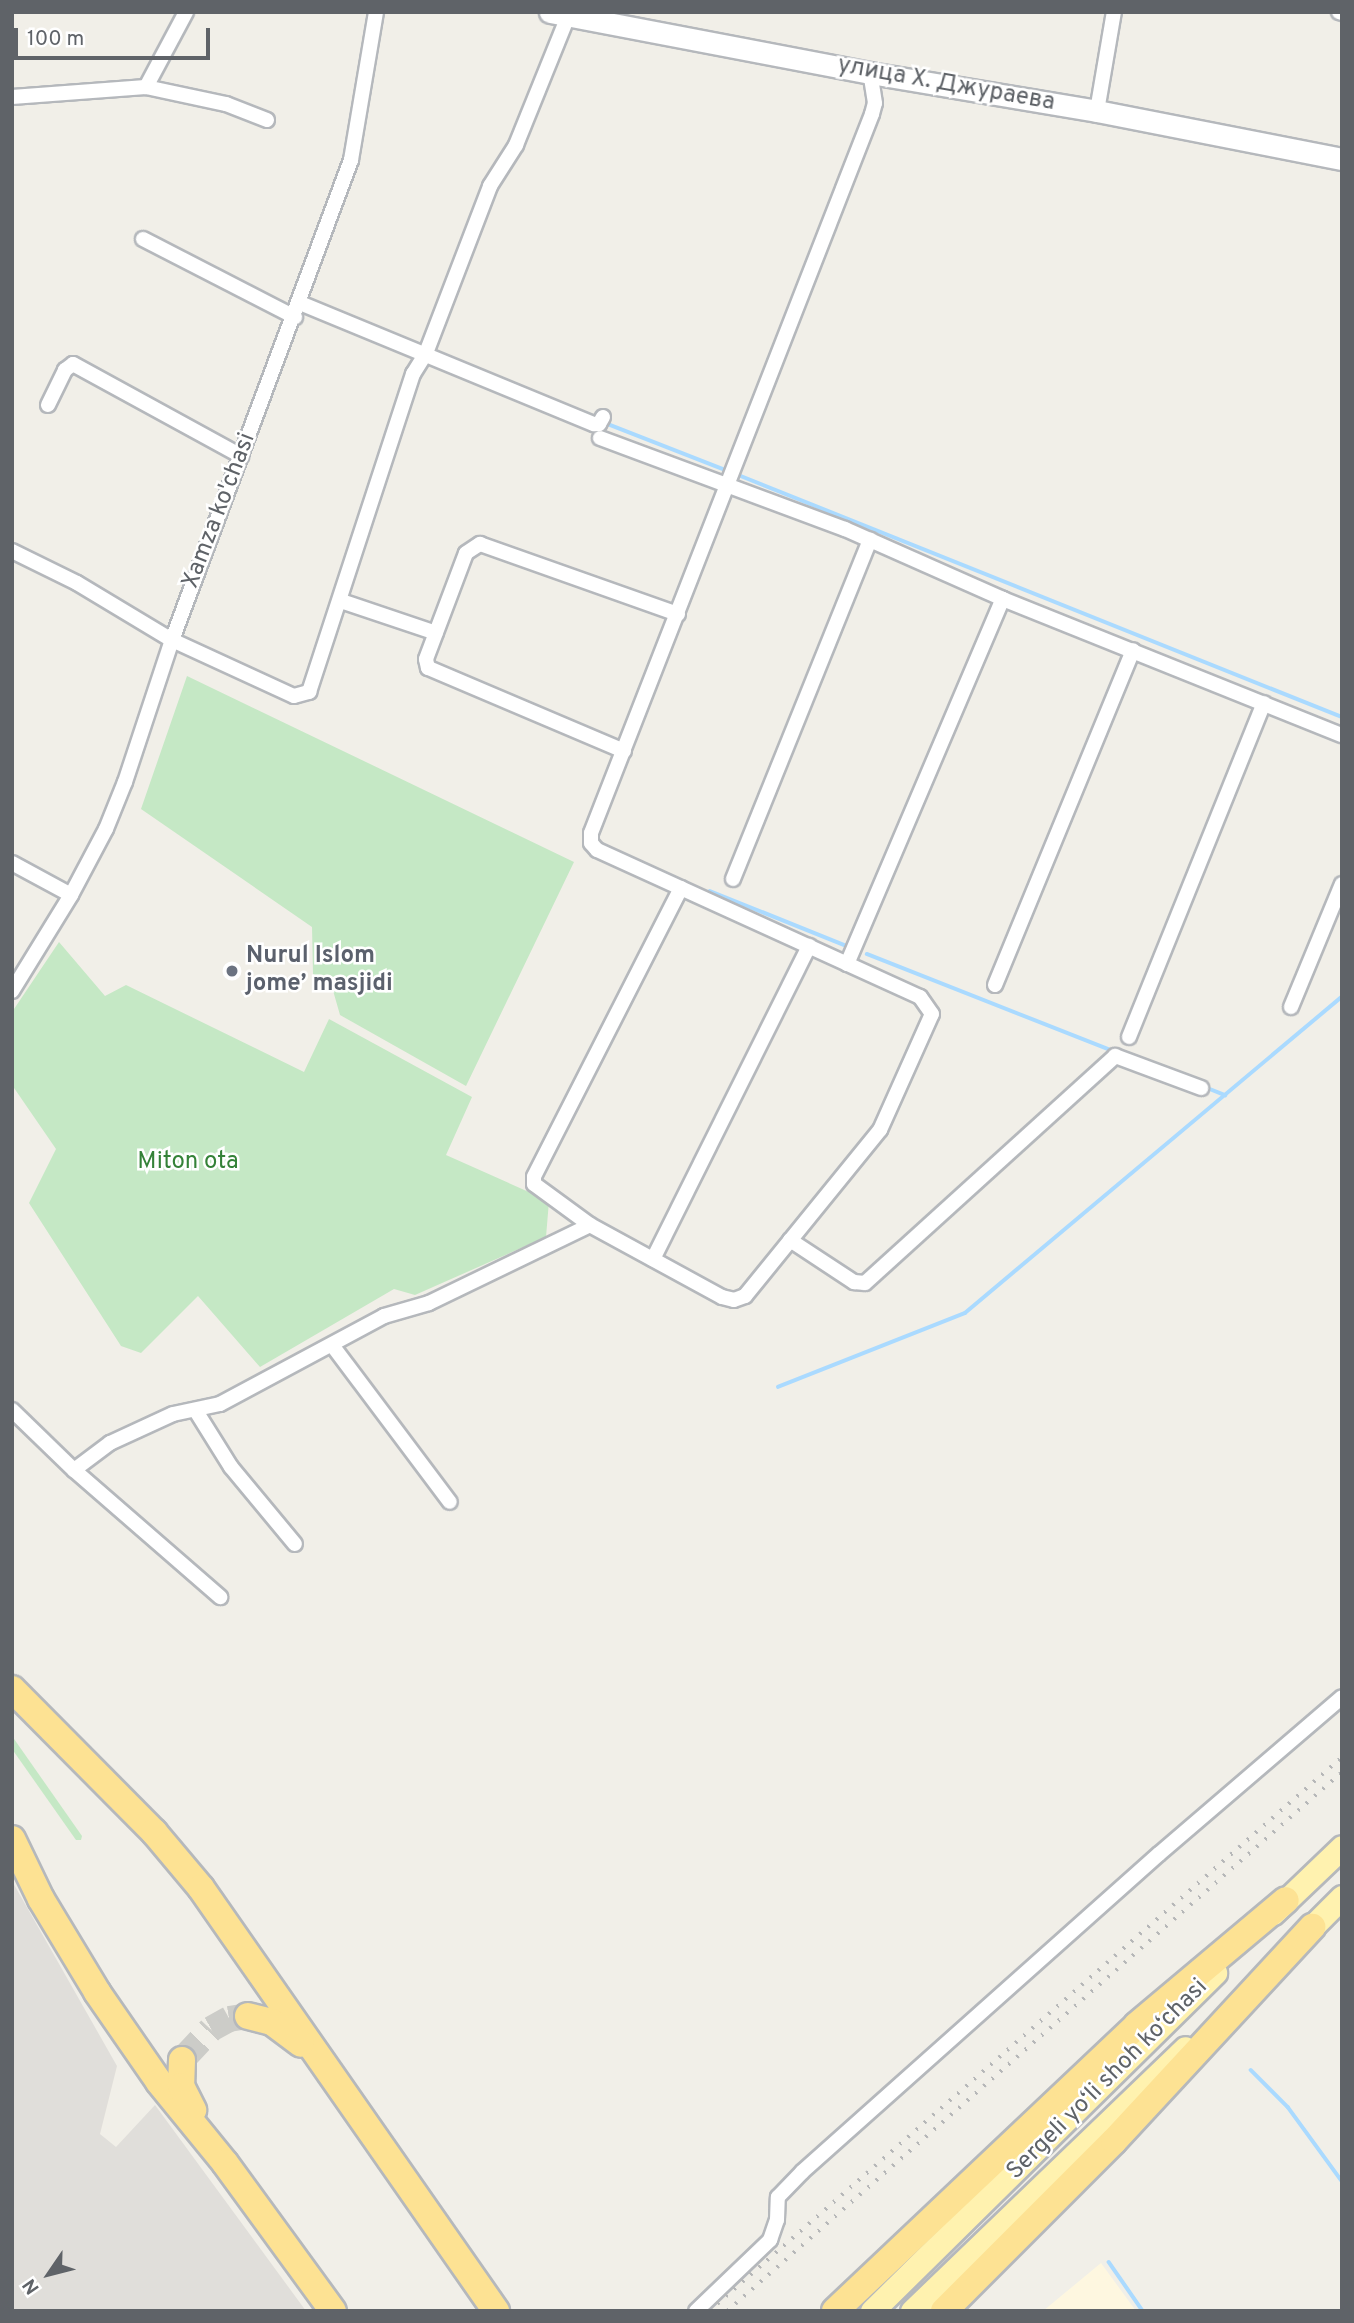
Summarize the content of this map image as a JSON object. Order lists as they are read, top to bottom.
{
  "streets": {
    "main road": ["Sergeli yo‘li shoh ko‘chasi"],
    "street": ["улица Х. Джураева", "Xamza ko'chasi"]
  },
  "parks": ["Miton ota"],
  "places": ["Nurul Islom jome’ masjidi"],
  "scale_bar": "100 m",
  "north": "bottom left"
}
